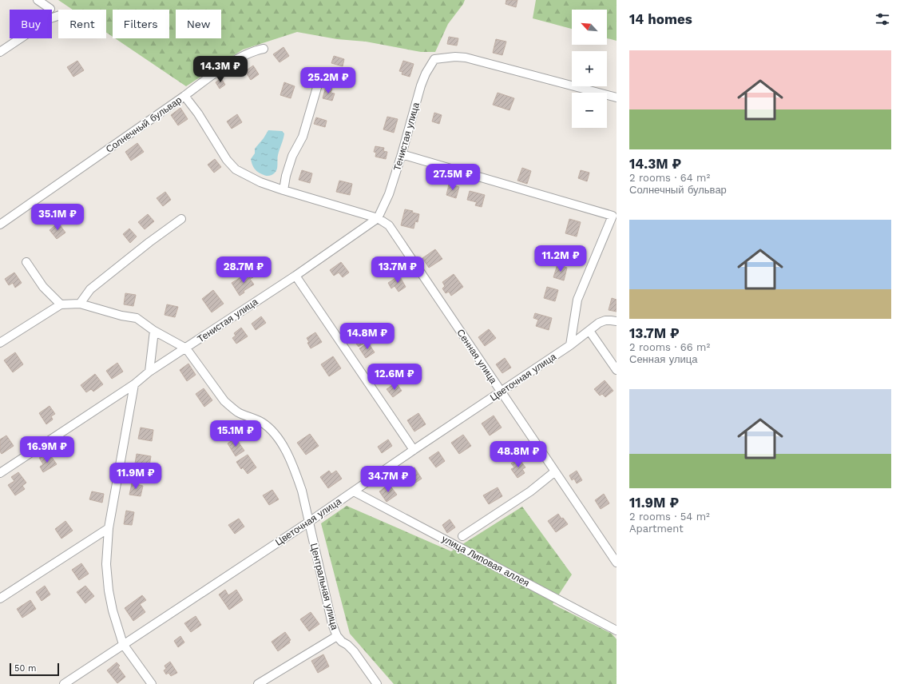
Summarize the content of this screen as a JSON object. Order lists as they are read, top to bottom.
{
  "streets": {
    "street": [
      "Солнечный бульвар",
      "Тенистая улица",
      "Сенная улица",
      "Цветочная улица",
      "улица Липовая аллея",
      "Центральная улица"
    ]
  },
  "crossings": [
    ["Солнечный бульвар", "Тенистая улица"],
    ["Солнечный бульвар", "Сенная улица"],
    ["Тенистая улица", "Сенная улица"],
    ["Тенистая улица", "Центральная улица"],
    ["Сенная улица", "Цветочная улица"],
    ["Цветочная улица", "улица Липовая аллея"],
    ["Цветочная улица", "Центральная улица"]
  ],
  "scale_bar": "50 m",
  "north": "top left",
  "page": {
    "heading": "14 homes",
    "map_buttons": ["+", "−"],
    "chip": [
      "Buy",
      "Rent",
      "Filters",
      "New"
    ],
    "list": [
      {
        "name": "14.3M ₽",
        "note": "2 rooms · 64 m² · Солнечный бульвар"
      },
      {
        "name": "13.7M ₽",
        "note": "2 rooms · 66 m² · Сенная улица"
      },
      {
        "name": "11.9M ₽",
        "note": "2 rooms · 54 m² · Apartment"
      }
    ],
    "price": [
      "14.3M ₽",
      "25.2M ₽",
      "27.5M ₽",
      "35.1M ₽",
      "11.2M ₽",
      "28.7M ₽",
      "13.7M ₽",
      "14.8M ₽",
      "12.6M ₽",
      "15.1M ₽",
      "16.9M ₽",
      "48.8M ₽",
      "11.9M ₽",
      "34.7M ₽"
    ],
    "scale": "50 m"
  }
}
